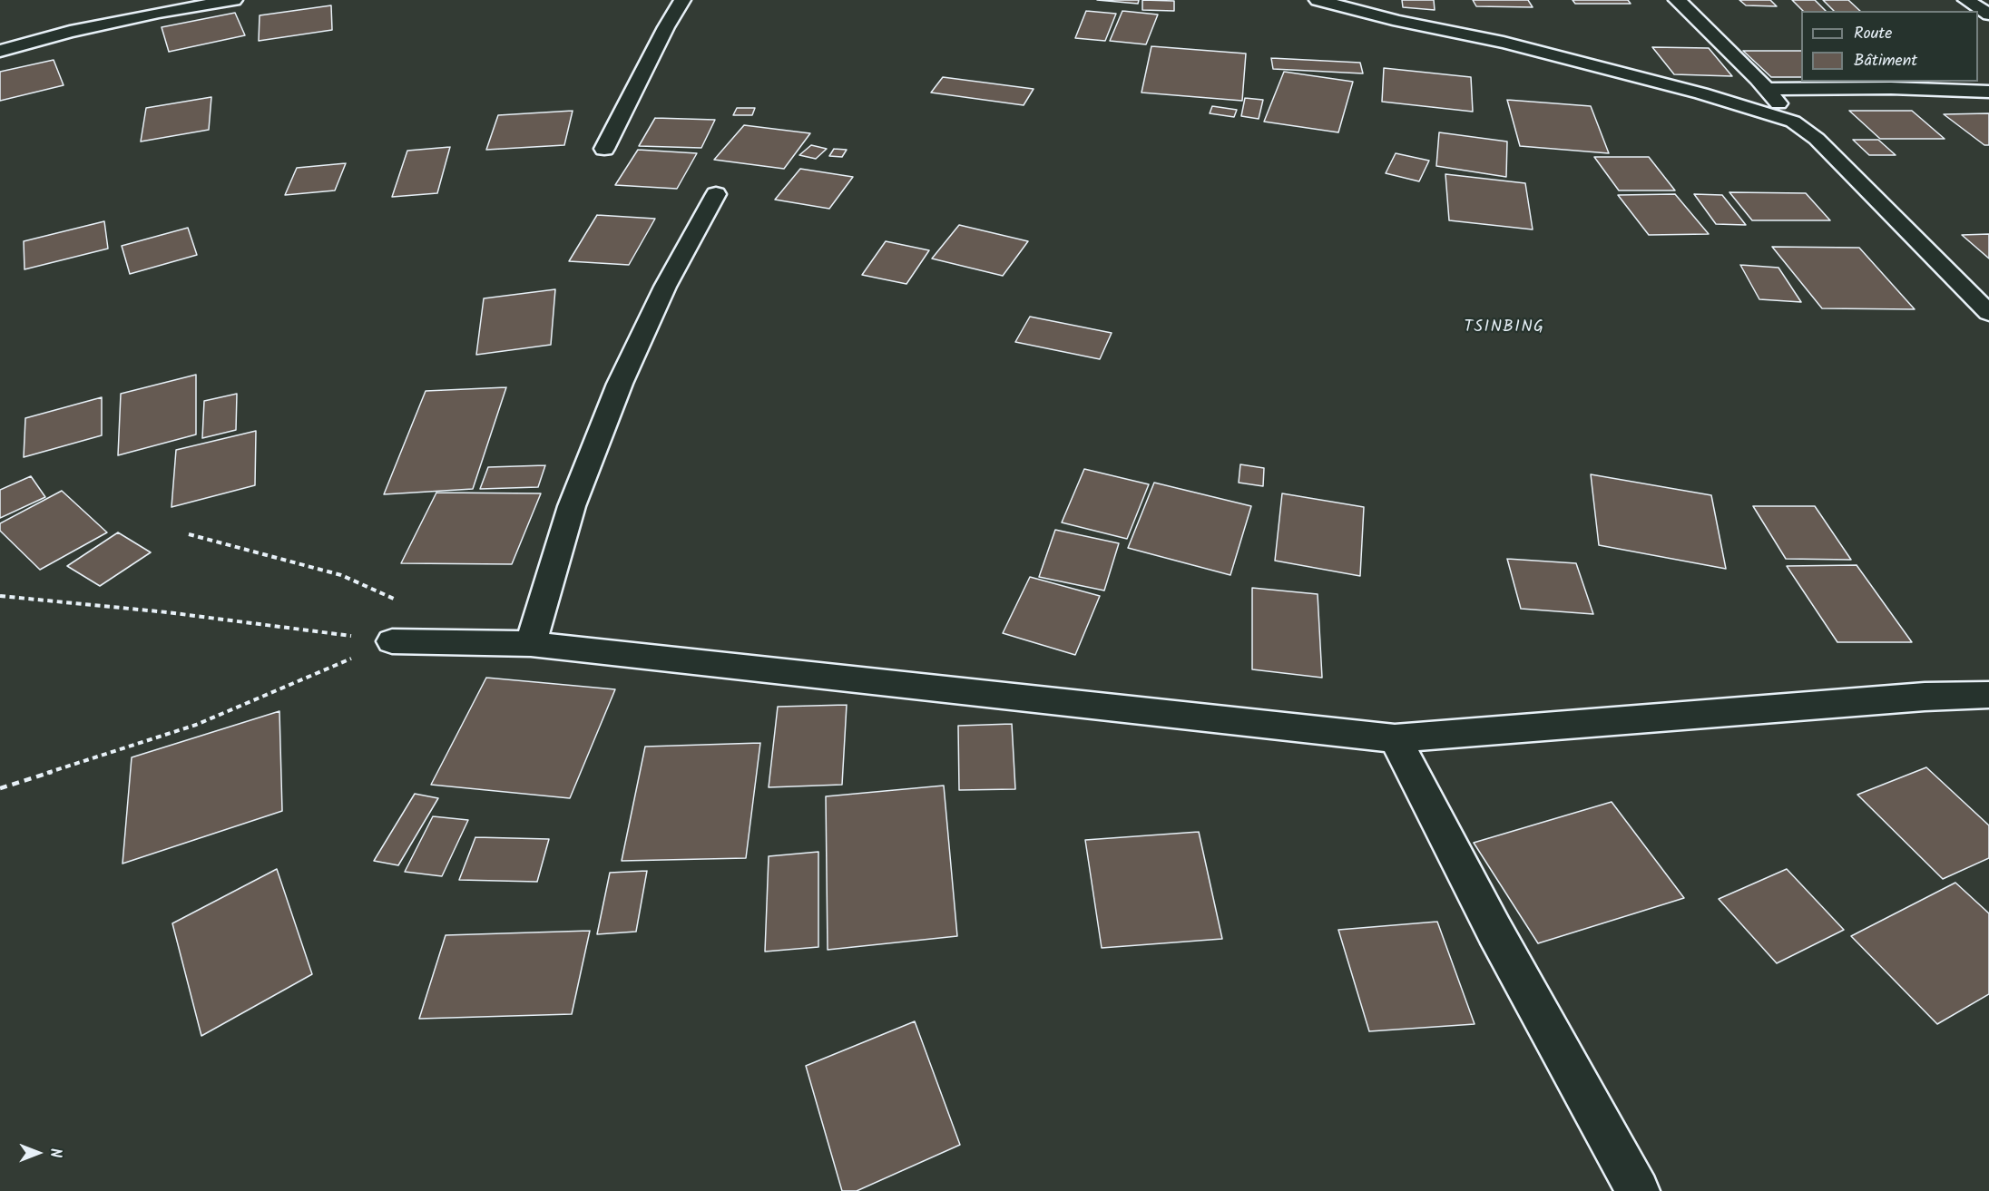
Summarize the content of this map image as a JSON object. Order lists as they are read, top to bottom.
{
  "districts": ["TSINBING"],
  "legend": ["Route", "Bâtiment"],
  "north": "right"
}
